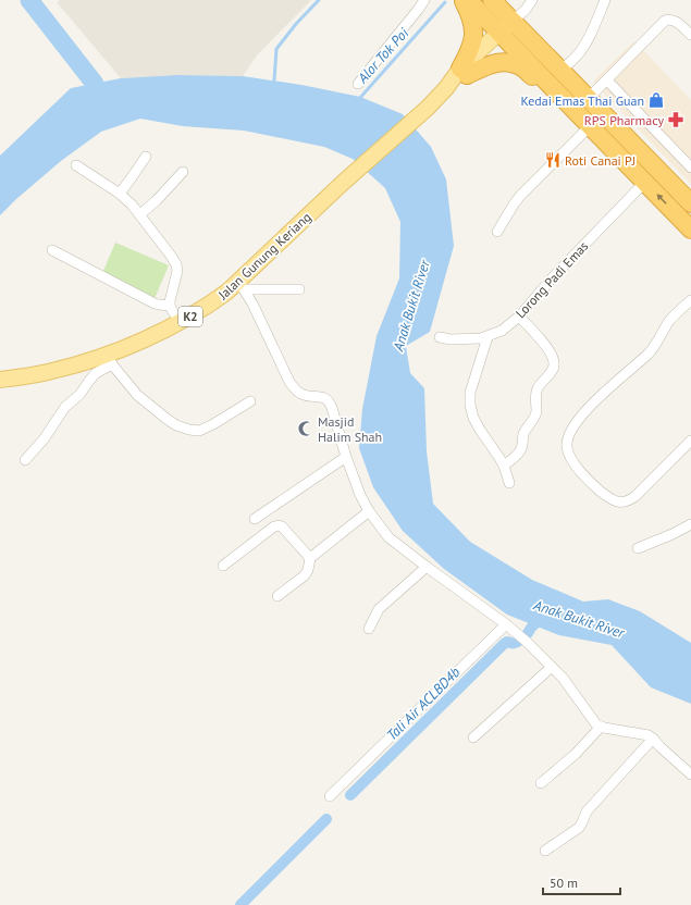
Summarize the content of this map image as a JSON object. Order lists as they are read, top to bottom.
{
  "streets": {
    "main road": ["Jalan Gunung Keriang", "K2"],
    "street": ["Lorong Padi Emas"]
  },
  "water": ["Alor Tok Poi", "Anak Bukit River", "Tali Air ACLBD4b"],
  "places": {
    "shop": ["Kedai Emas Thai Guan"],
    "pharmacy": ["RPS Pharmacy"],
    "restaurant": ["Roti Canai PJ"],
    "mosque": ["Masjid Halim Shah"]
  },
  "scale_bar": "50 m"
}
